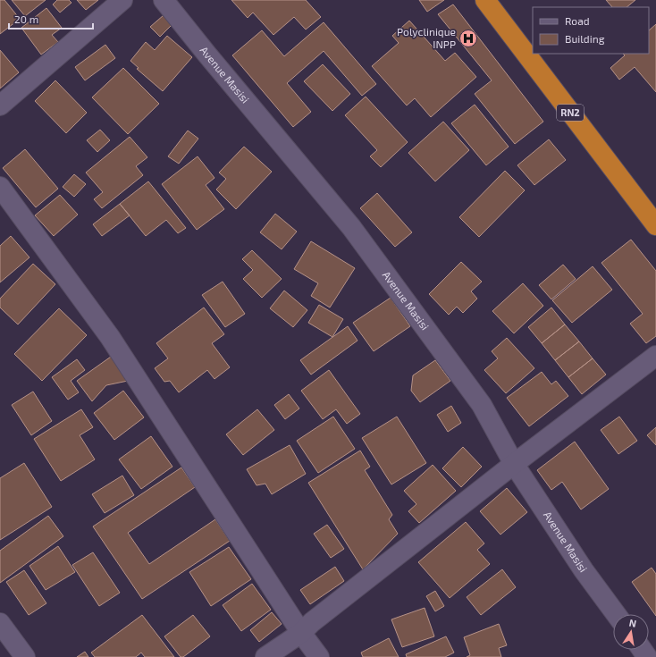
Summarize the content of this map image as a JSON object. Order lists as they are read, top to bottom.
{
  "streets": {
    "highway": ["RN2"],
    "street": ["Avenue Masisi"]
  },
  "places": {
    "hospital": ["Polyclinique INPP"]
  },
  "legend": ["Road", "Building"],
  "scale_bar": "20 m",
  "north": "top"
}
